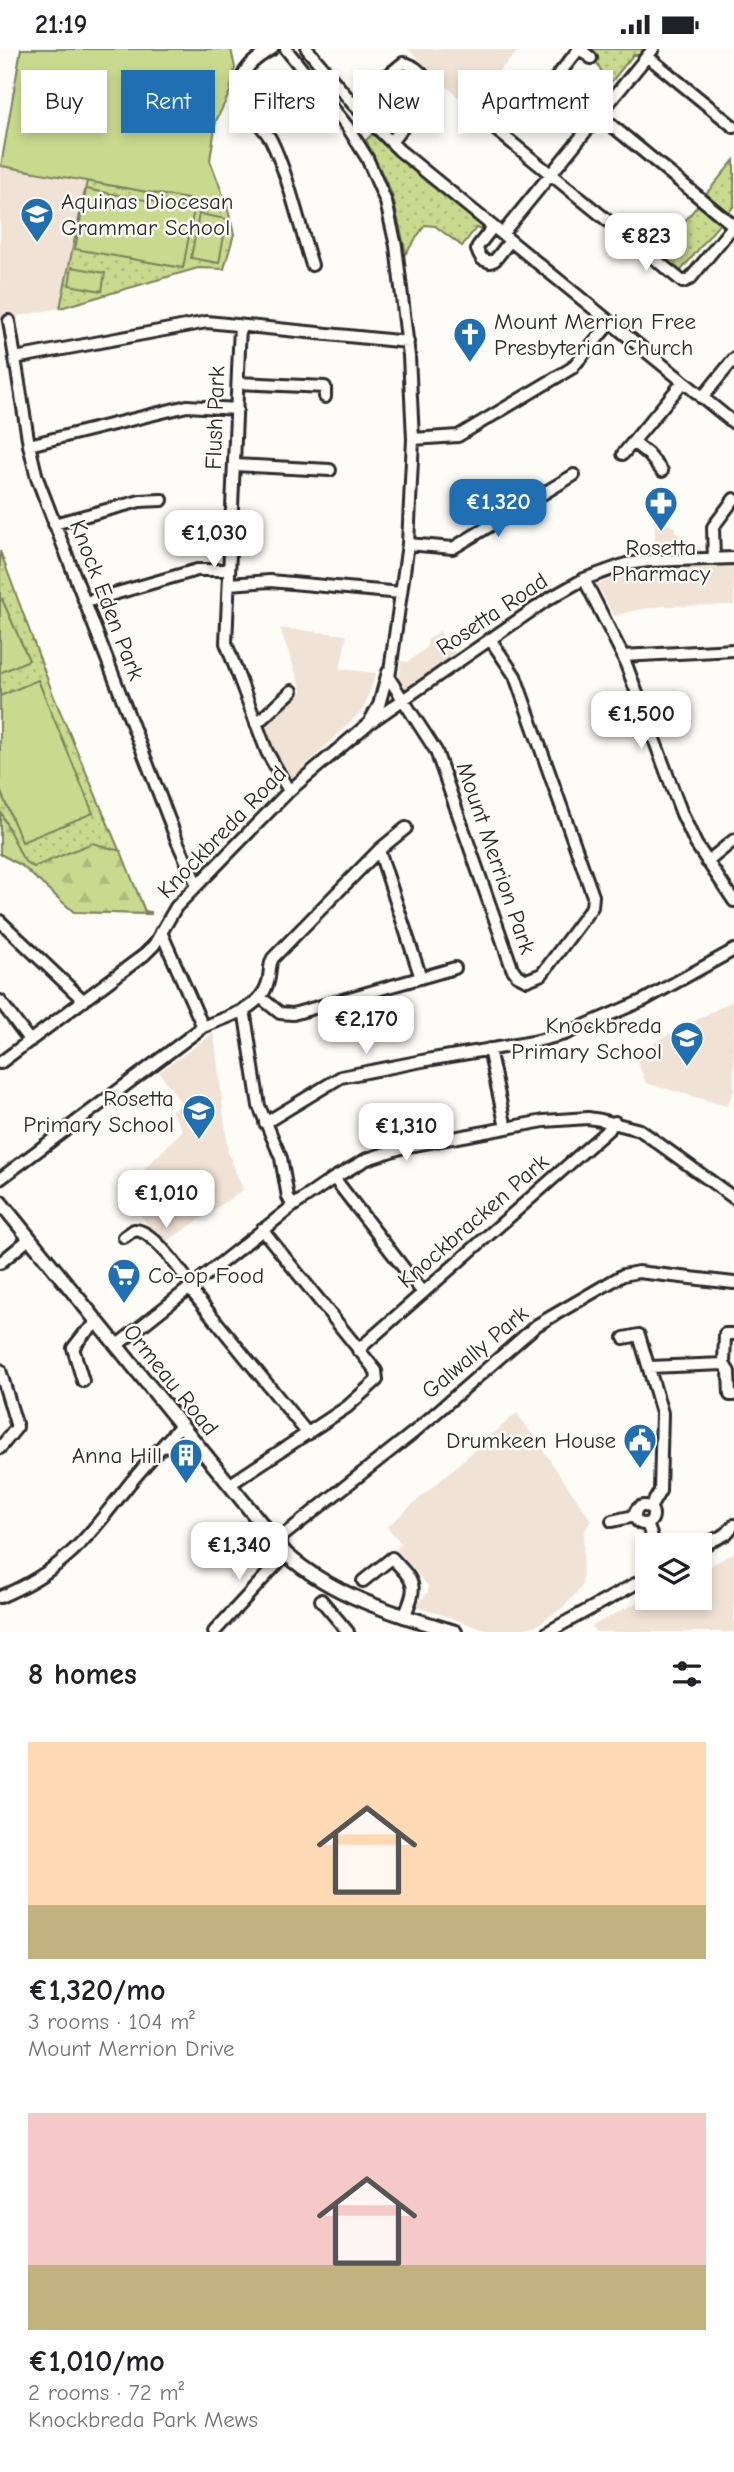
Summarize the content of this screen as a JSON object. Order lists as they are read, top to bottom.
{
  "streets": {
    "main road": ["Ormeau Road"],
    "street": [
      "Flush Park",
      "Knock Eden Park",
      "Rosetta Road",
      "Knockbreda Road",
      "Mount Merrion Park",
      "Knockbracken Park",
      "Galwally Park"
    ]
  },
  "crossings": [
    ["Flush Park", "Knockbreda Road"],
    ["Knock Eden Park", "Knockbreda Road"],
    ["Rosetta Road", "Knockbreda Road"],
    ["Rosetta Road", "Mount Merrion Park"],
    ["Galwally Park", "Ormeau Road"]
  ],
  "places": {
    "school or university": ["Aquinas Diocesan Grammar School", "Knockbreda Primary School", "Rosetta Primary School"],
    "church": ["Mount Merrion Free Presbyterian Church"],
    "pharmacy": ["Rosetta Pharmacy"],
    "supermarket": ["Co-op Food"],
    "public building": ["Drumkeen House"],
    "building": ["Anna Hill"]
  },
  "page": {
    "status": "21:19",
    "chip": [
      "Buy",
      "Rent",
      "Filters",
      "New",
      "Apartment"
    ],
    "price": [
      "€823",
      "€1,320",
      "€1,030",
      "€1,500",
      "€2,170",
      "€1,310",
      "€1,010",
      "€1,340"
    ],
    "heading": "8 homes",
    "list": [
      {
        "name": "€1,320/mo",
        "note": "3 rooms · 104 m² · Mount Merrion Drive"
      },
      {
        "name": "€1,010/mo",
        "note": "2 rooms · 72 m² · Knockbreda Park Mews"
      }
    ]
  }
}
